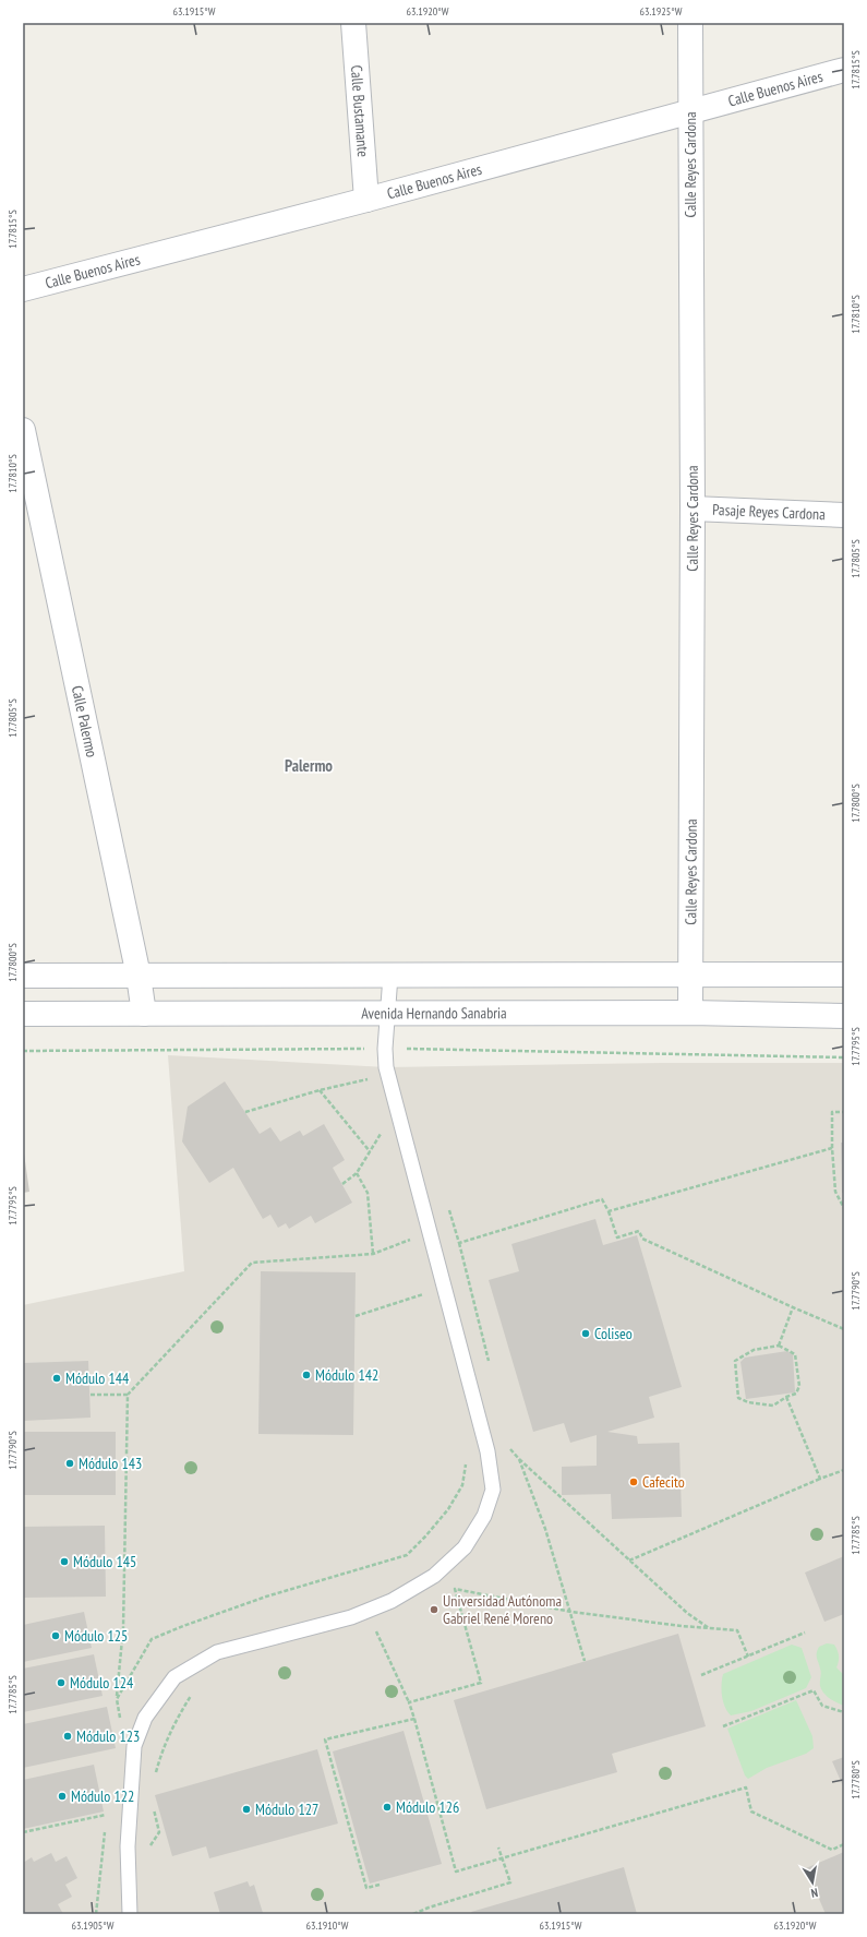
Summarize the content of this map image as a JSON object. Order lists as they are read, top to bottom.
{
  "streets": {
    "street": [
      "Calle Buenos Aires",
      "Calle Bustamante",
      "Calle Reyes Cardona",
      "Pasaje Reyes Cardona",
      "Calle Palermo",
      "Avenida Hernando Sanabria"
    ]
  },
  "crossings": [
    ["Calle Buenos Aires", "Calle Bustamante"],
    ["Calle Buenos Aires", "Calle Reyes Cardona"],
    ["Calle Reyes Cardona", "Pasaje Reyes Cardona"],
    ["Calle Reyes Cardona", "Avenida Hernando Sanabria"],
    ["Calle Palermo", "Avenida Hernando Sanabria"]
  ],
  "districts": ["Palermo"],
  "places": [
    "Coliseo",
    "Módulo 142",
    "Módulo 144",
    "Módulo 143",
    "Cafecito",
    "Módulo 145",
    "Universidad Autónoma Gabriel René Moreno",
    "Módulo 125",
    "Módulo 124",
    "Módulo 123",
    "Módulo 122",
    "Módulo 126",
    "Módulo 127"
  ],
  "north": "bottom",
  "coordinates": [
    "63.1915°W",
    "63.1920°W",
    "63.1925°W",
    "17.7815°S",
    "17.7810°S",
    "17.7805°S",
    "17.7800°S",
    "17.7795°S",
    "17.7790°S",
    "17.7785°S",
    "17.7780°S",
    "63.1905°W",
    "63.1910°W"
  ]
}
